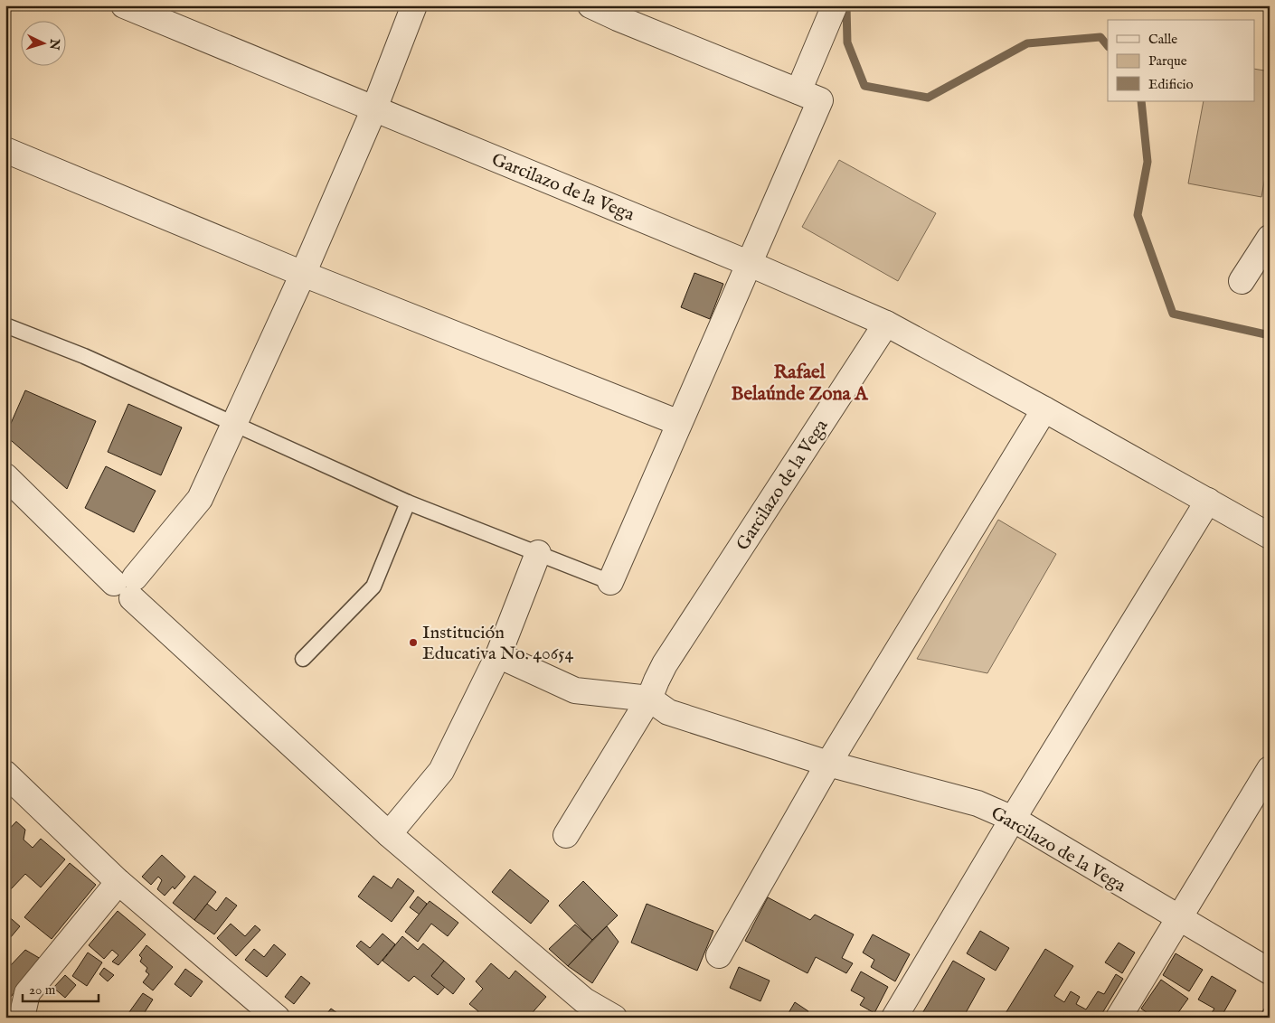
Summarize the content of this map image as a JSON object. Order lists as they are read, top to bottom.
{
  "streets": {
    "street": ["Garcilazo de la Vega"]
  },
  "districts": ["Rafael Belaúnde Zona A"],
  "places": ["Institución Educativa No. 40654"],
  "legend": ["Calle", "Parque", "Edificio"],
  "scale_bar": "20 m",
  "north": "right"
}
